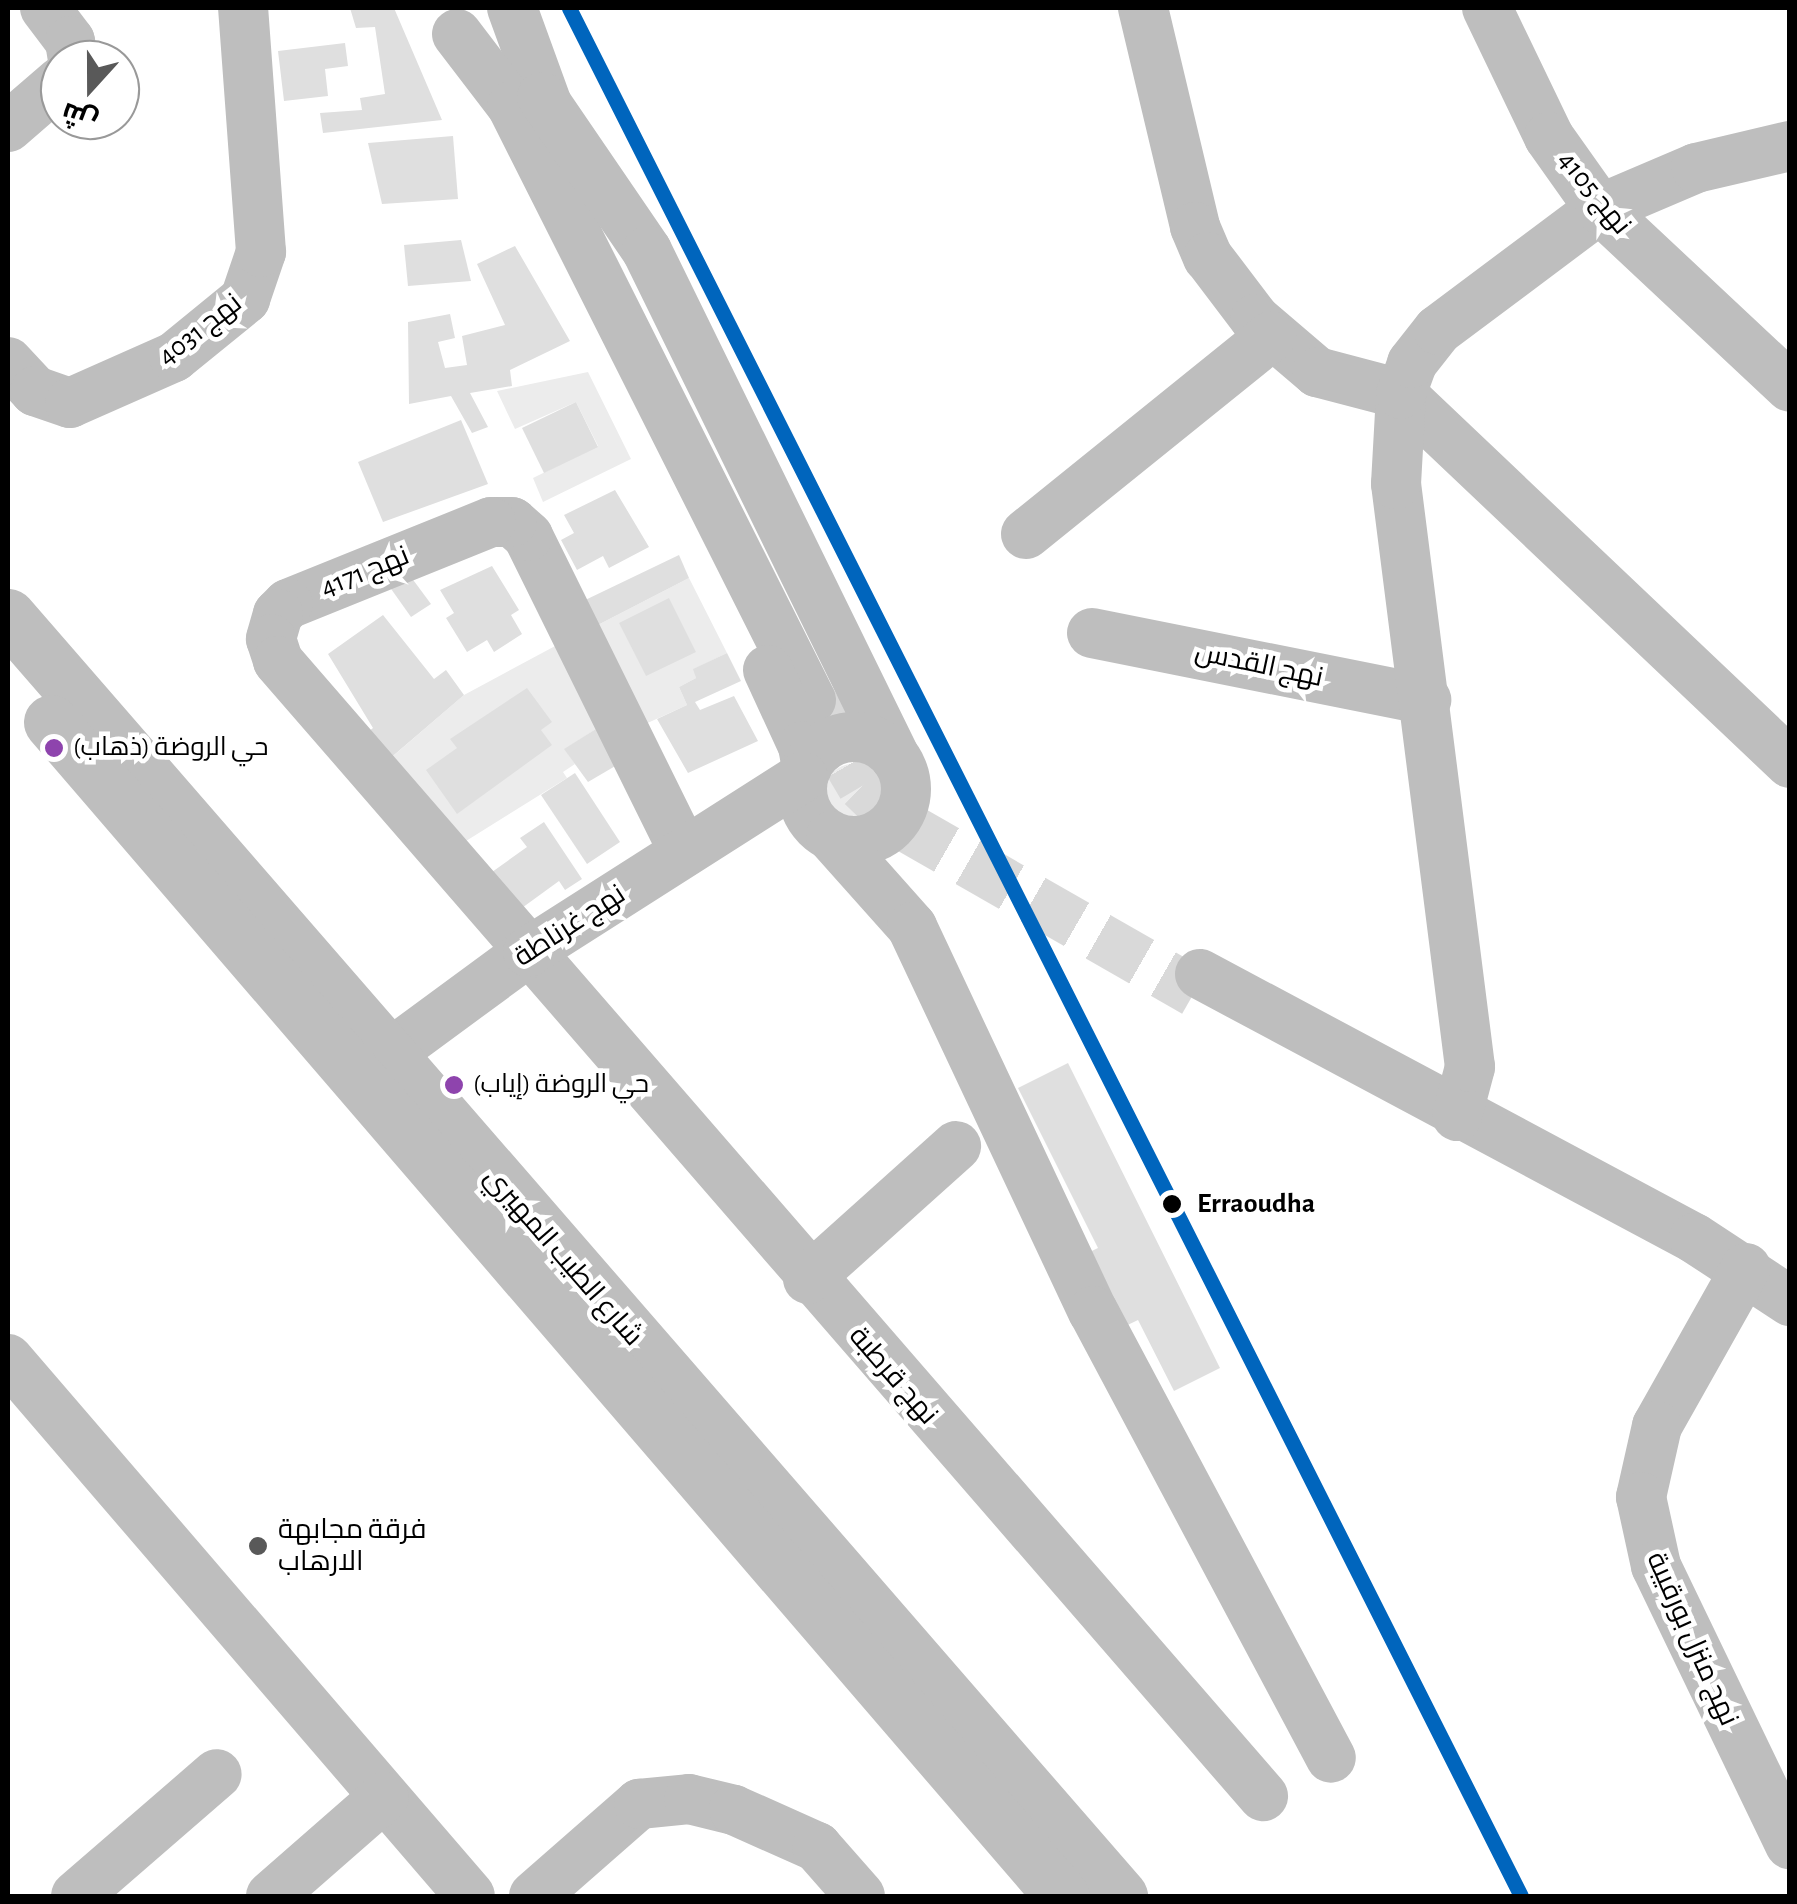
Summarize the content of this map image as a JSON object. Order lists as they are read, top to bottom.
{
  "streets": {
    "main road": ["شارع الطيب المهيري"],
    "street": [
      "نهج 4105",
      "نهج 4031",
      "نهج 4171",
      "نهج القدس",
      "نهج غرناطة",
      "نهج قرطبة",
      "نهج منزل بورقيبة"
    ]
  },
  "crossings": [
    ["نهج 4171", "نهج غرناطة"],
    ["نهج 4171", "نهج قرطبة"],
    ["نهج غرناطة", "شارع الطيب المهيري"],
    ["نهج غرناطة", "نهج قرطبة"]
  ],
  "places": [
    "حي الروضة (ذهاب)",
    "حي الروضة (إياب)",
    "Erraoudha",
    "فرقة مجابهة الارهاب"
  ],
  "north": "bottom"
}
